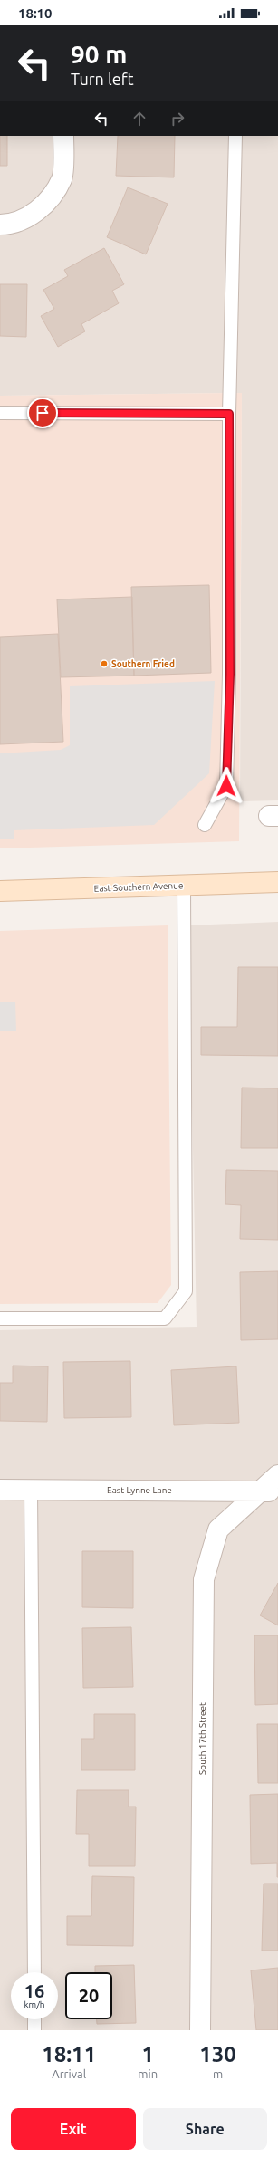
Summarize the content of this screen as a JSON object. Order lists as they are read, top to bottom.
{
  "streets": {
    "main road": ["East Southern Avenue"],
    "street": ["East Lynne Lane", "South 17th Street"]
  },
  "crossings": [
    ["East Lynne Lane", "South 17th Street"]
  ],
  "places": ["Southern Fried"],
  "page": {
    "status": "18:10",
    "turn": ["90 m", "Turn left"],
    "speed": "16 km/h",
    "limit": "20",
    "eta": [
      "18:11",
      "Arrival",
      "1",
      "min",
      "130",
      "m"
    ],
    "buttons": ["Exit", "Share"]
  }
}
